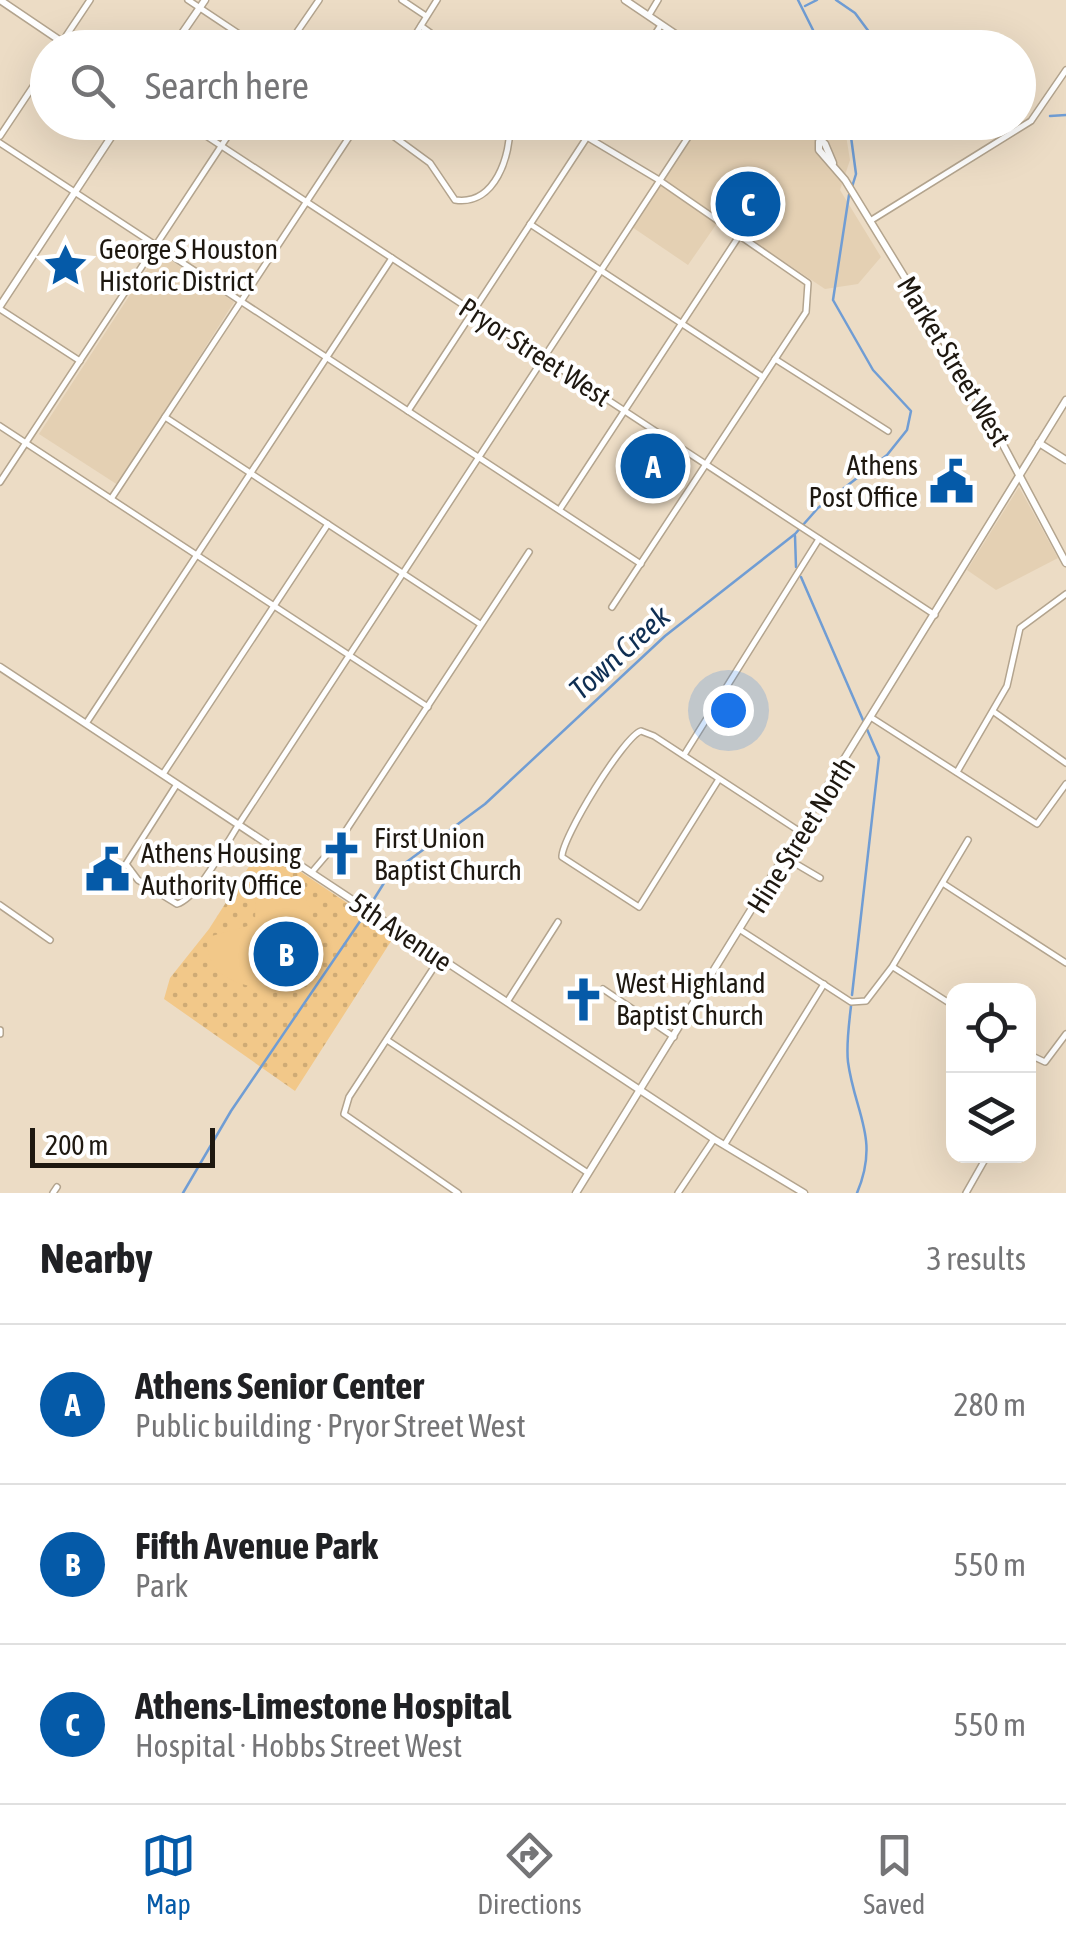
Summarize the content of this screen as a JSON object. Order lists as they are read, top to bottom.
{
  "streets": {
    "street": [
      "Pryor Street West",
      "Market Street West",
      "Hine Street North",
      "5th Avenue"
    ]
  },
  "crossings": [
    ["Pryor Street West", "Hine Street North"],
    ["Market Street West", "Hine Street North"],
    ["Hine Street North", "5th Avenue"]
  ],
  "water": ["Town Creek"],
  "places": {
    "place": ["George S Houston Historic District"],
    "public building": ["Athens Post Office", "Athens Housing Authority Office"],
    "church": ["First Union Baptist Church", "West Highland Baptist Church"]
  },
  "scale_bar": "200 m",
  "page": {
    "search": "Search here",
    "pins": ["C", "A", "B"],
    "scale": "200 m",
    "heading": ["Nearby", "3 results"],
    "list": [
      {
        "mark": "A",
        "name": "Athens Senior Center",
        "note": "Public building · Pryor Street West",
        "value": "280 m"
      },
      {
        "mark": "B",
        "name": "Fifth Avenue Park",
        "note": "Park",
        "value": "550 m"
      },
      {
        "mark": "C",
        "name": "Athens-Limestone Hospital",
        "note": "Hospital · Hobbs Street West",
        "value": "550 m"
      }
    ],
    "nav": ["Map", "Directions", "Saved"]
  }
}
